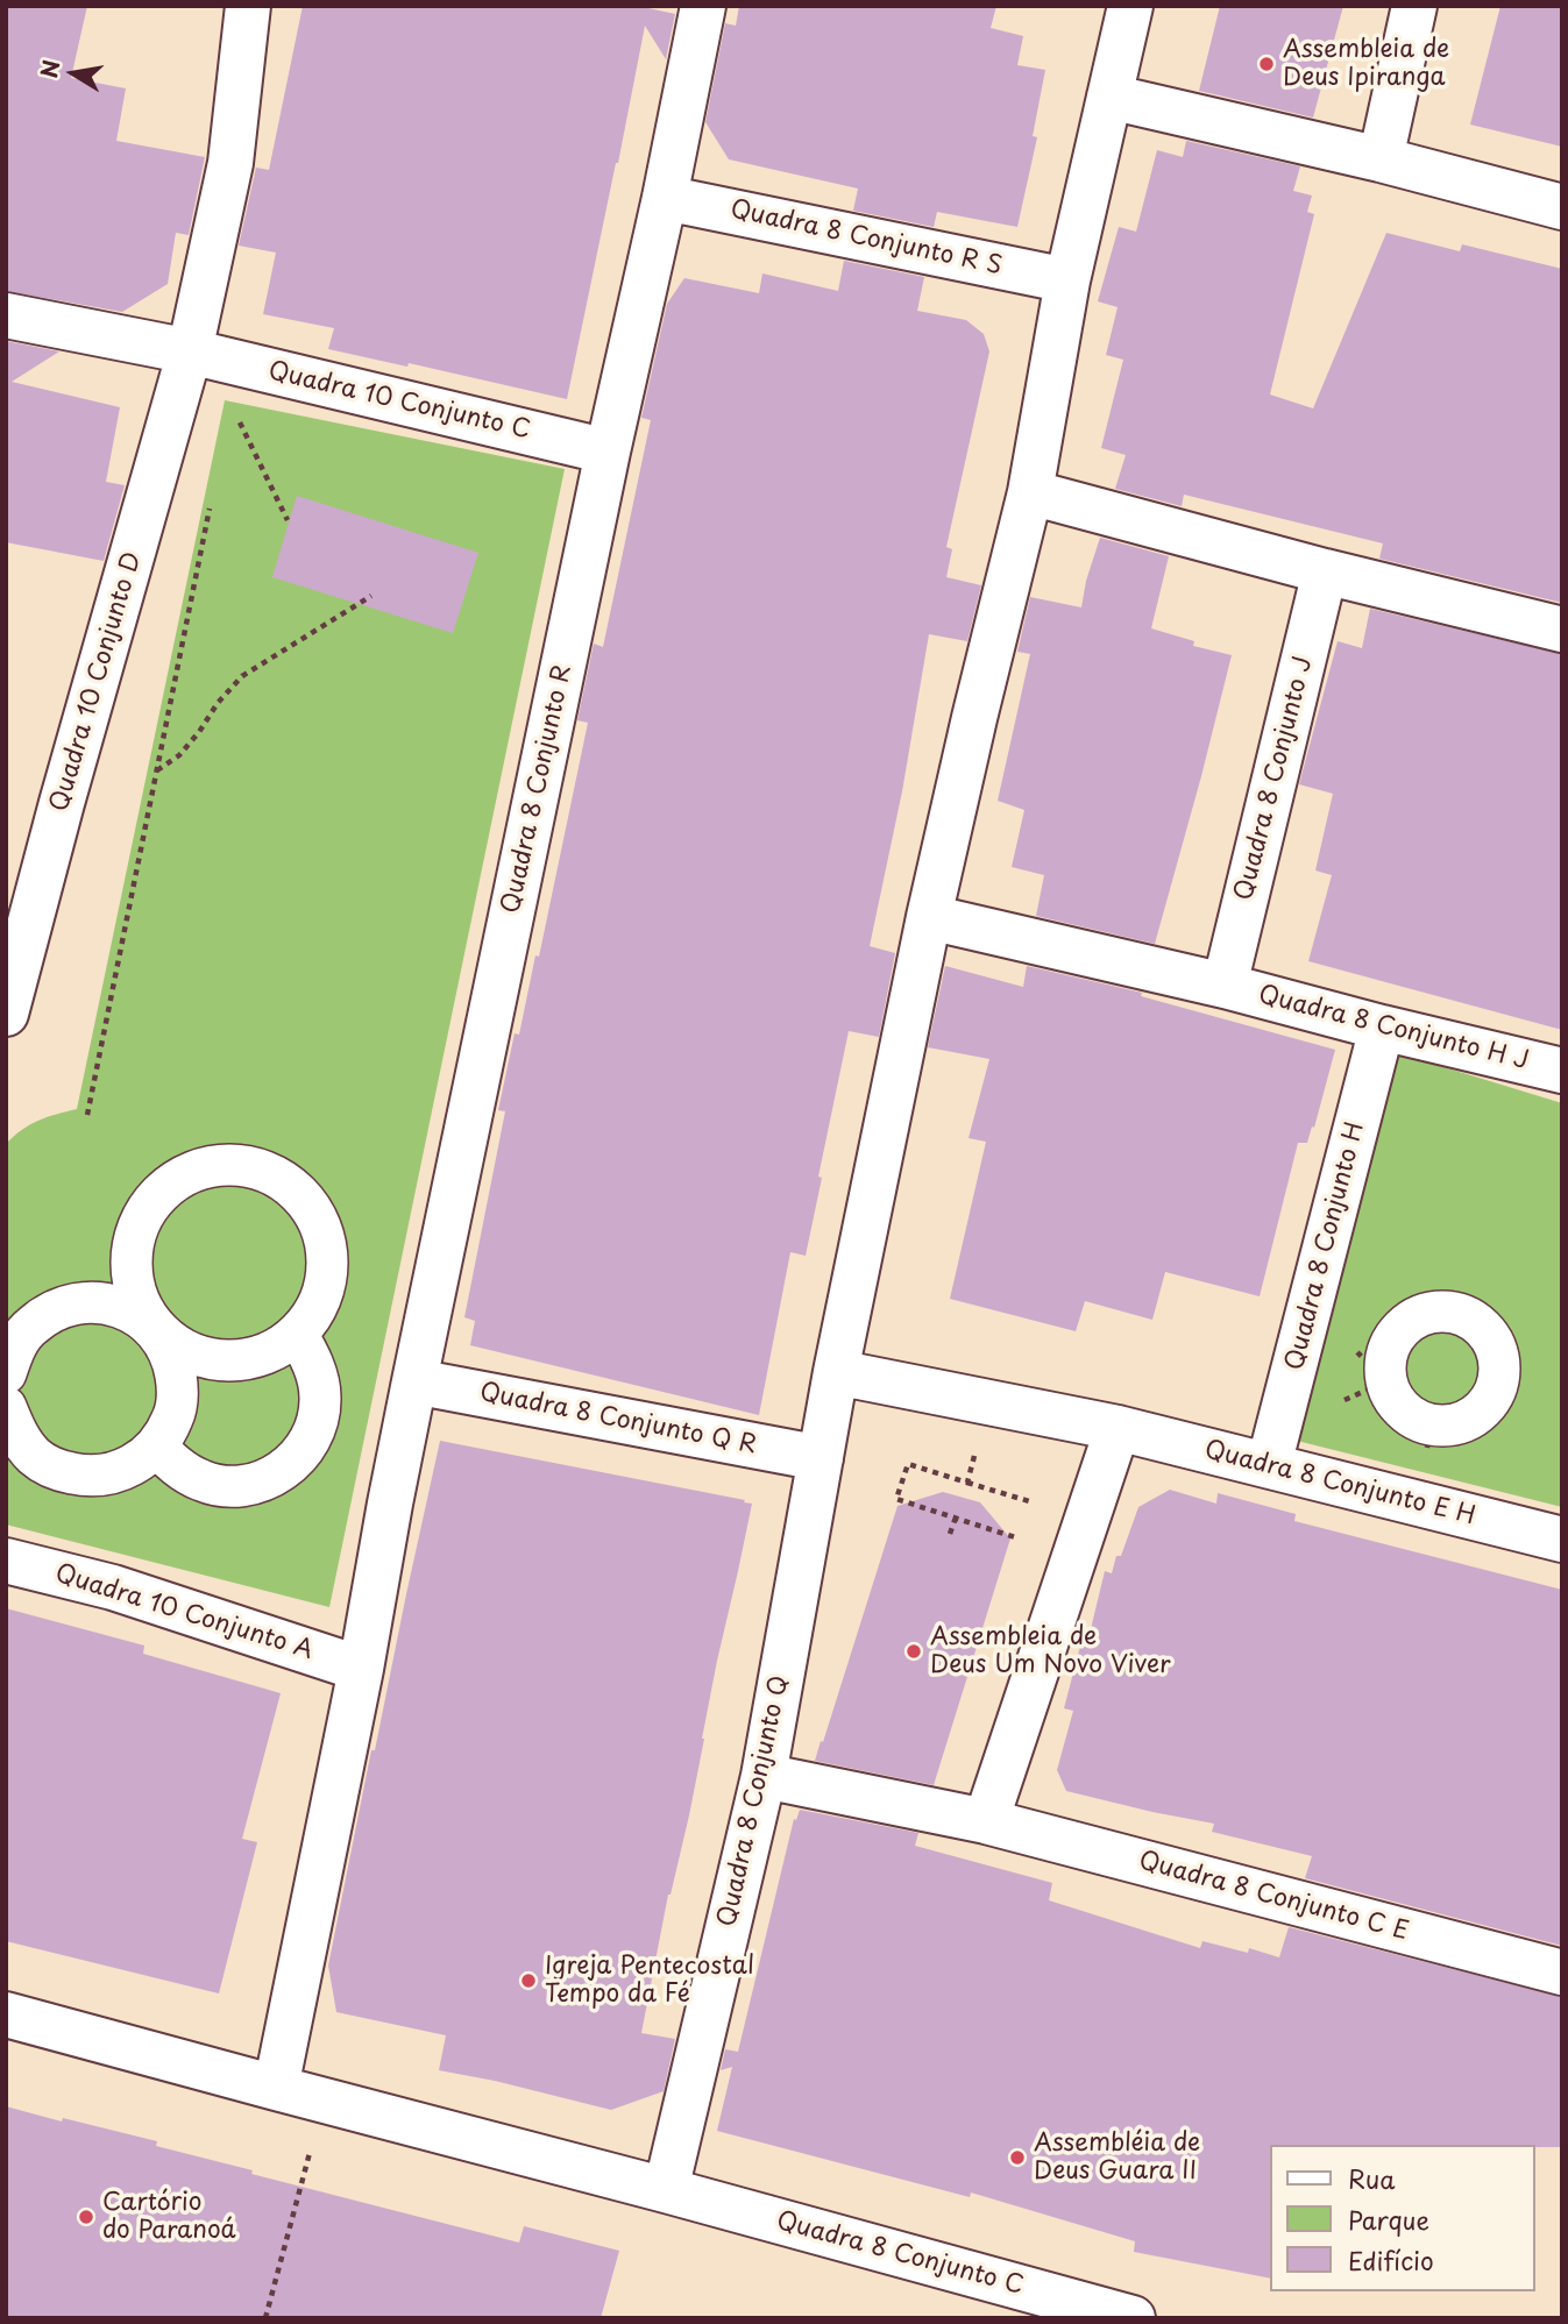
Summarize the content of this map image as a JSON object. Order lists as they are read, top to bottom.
{
  "streets": {
    "street": [
      "Quadra 8 Conjunto R S",
      "Quadra 10 Conjunto C",
      "Quadra 10 Conjunto D",
      "Quadra 8 Conjunto J",
      "Quadra 8 Conjunto R",
      "Quadra 8 Conjunto H J",
      "Quadra 8 Conjunto H",
      "Quadra 8 Conjunto Q R",
      "Quadra 8 Conjunto E H",
      "Quadra 10 Conjunto A",
      "Quadra 8 Conjunto Q",
      "Quadra 8 Conjunto C E",
      "Quadra 8 Conjunto C"
    ]
  },
  "crossings": [
    ["Quadra 8 Conjunto R S", "Quadra 8 Conjunto R"],
    ["Quadra 10 Conjunto C", "Quadra 10 Conjunto D"],
    ["Quadra 10 Conjunto C", "Quadra 8 Conjunto R"],
    ["Quadra 8 Conjunto J", "Quadra 8 Conjunto H J"],
    ["Quadra 8 Conjunto R", "Quadra 8 Conjunto Q R"],
    ["Quadra 8 Conjunto H J", "Quadra 8 Conjunto H"],
    ["Quadra 8 Conjunto H", "Quadra 8 Conjunto E H"],
    ["Quadra 8 Conjunto Q R", "Quadra 8 Conjunto Q"],
    ["Quadra 8 Conjunto Q", "Quadra 8 Conjunto C"]
  ],
  "places": [
    "Assembleia de Deus Ipiranga",
    "Assembleia de Deus Um Novo Viver",
    "Igreja Pentecostal Tempo da Fé",
    "Assembléia de Deus Guara II",
    "Cartório do Paranoá"
  ],
  "legend": ["Rua", "Parque", "Edifício"],
  "north": "left"
}
